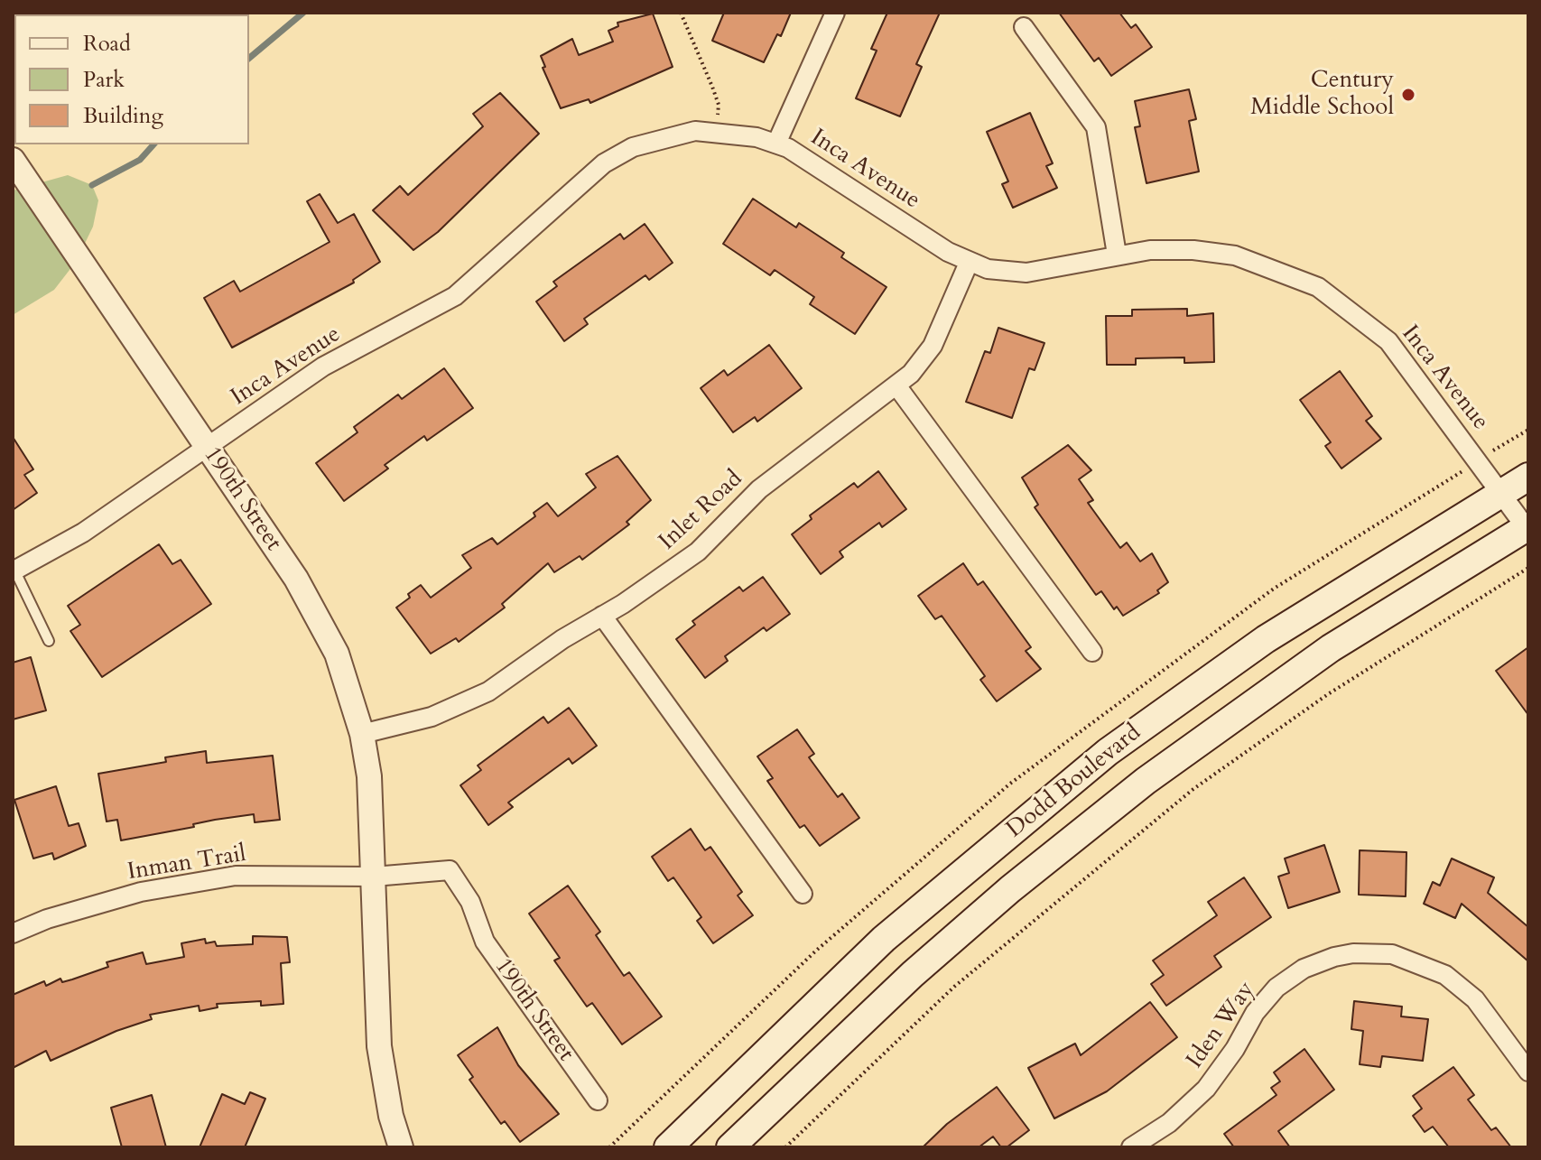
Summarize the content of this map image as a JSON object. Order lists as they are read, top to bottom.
{
  "streets": {
    "main road": ["Dodd Boulevard"],
    "street": [
      "Inca Avenue",
      "190th Street",
      "Inlet Road",
      "Inman Trail",
      "Iden Way"
    ]
  },
  "crossings": [
    ["Inca Avenue", "190th Street"],
    ["Inca Avenue", "Inlet Road"],
    ["Inca Avenue", "Dodd Boulevard"],
    ["190th Street", "Inlet Road"],
    ["190th Street", "Inman Trail"]
  ],
  "places": ["Century Middle School"],
  "legend": ["Road", "Park", "Building"]
}
